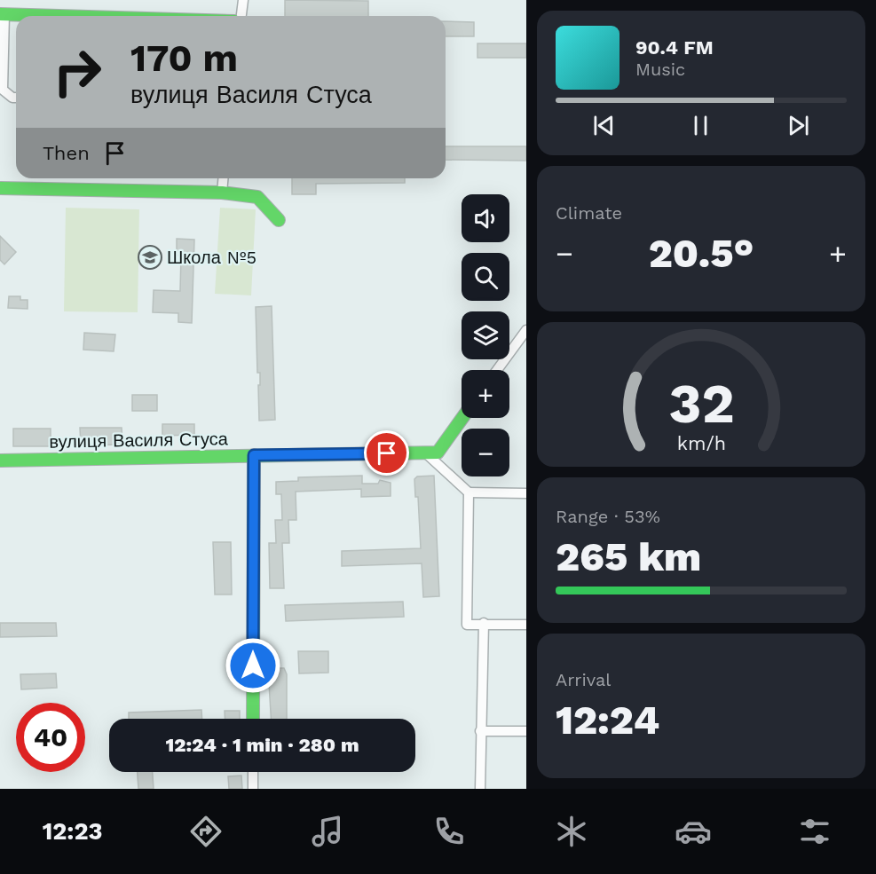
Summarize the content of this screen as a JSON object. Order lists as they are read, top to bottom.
{
  "streets": {
    "street": ["вулиця Василя Стуса"]
  },
  "places": {
    "school or university": ["Школа №5"]
  },
  "page": {
    "turn": ["170 m", "вулиця Василя Стуса"],
    "song": ["90.4 FM", "Music"],
    "then": "Then",
    "tile": [
      "Climate",
      ["Range · 53%", "265 km"],
      ["Arrival", "12:24"]
    ],
    "map_buttons": ["+", "−"],
    "heat": ["−", "20.5°", "+"],
    "limit": "40",
    "trip": "12:24 · 1 min · 280 m",
    "tabs": "12:23",
    "gauge": ["32", "km/h"]
  }
}
